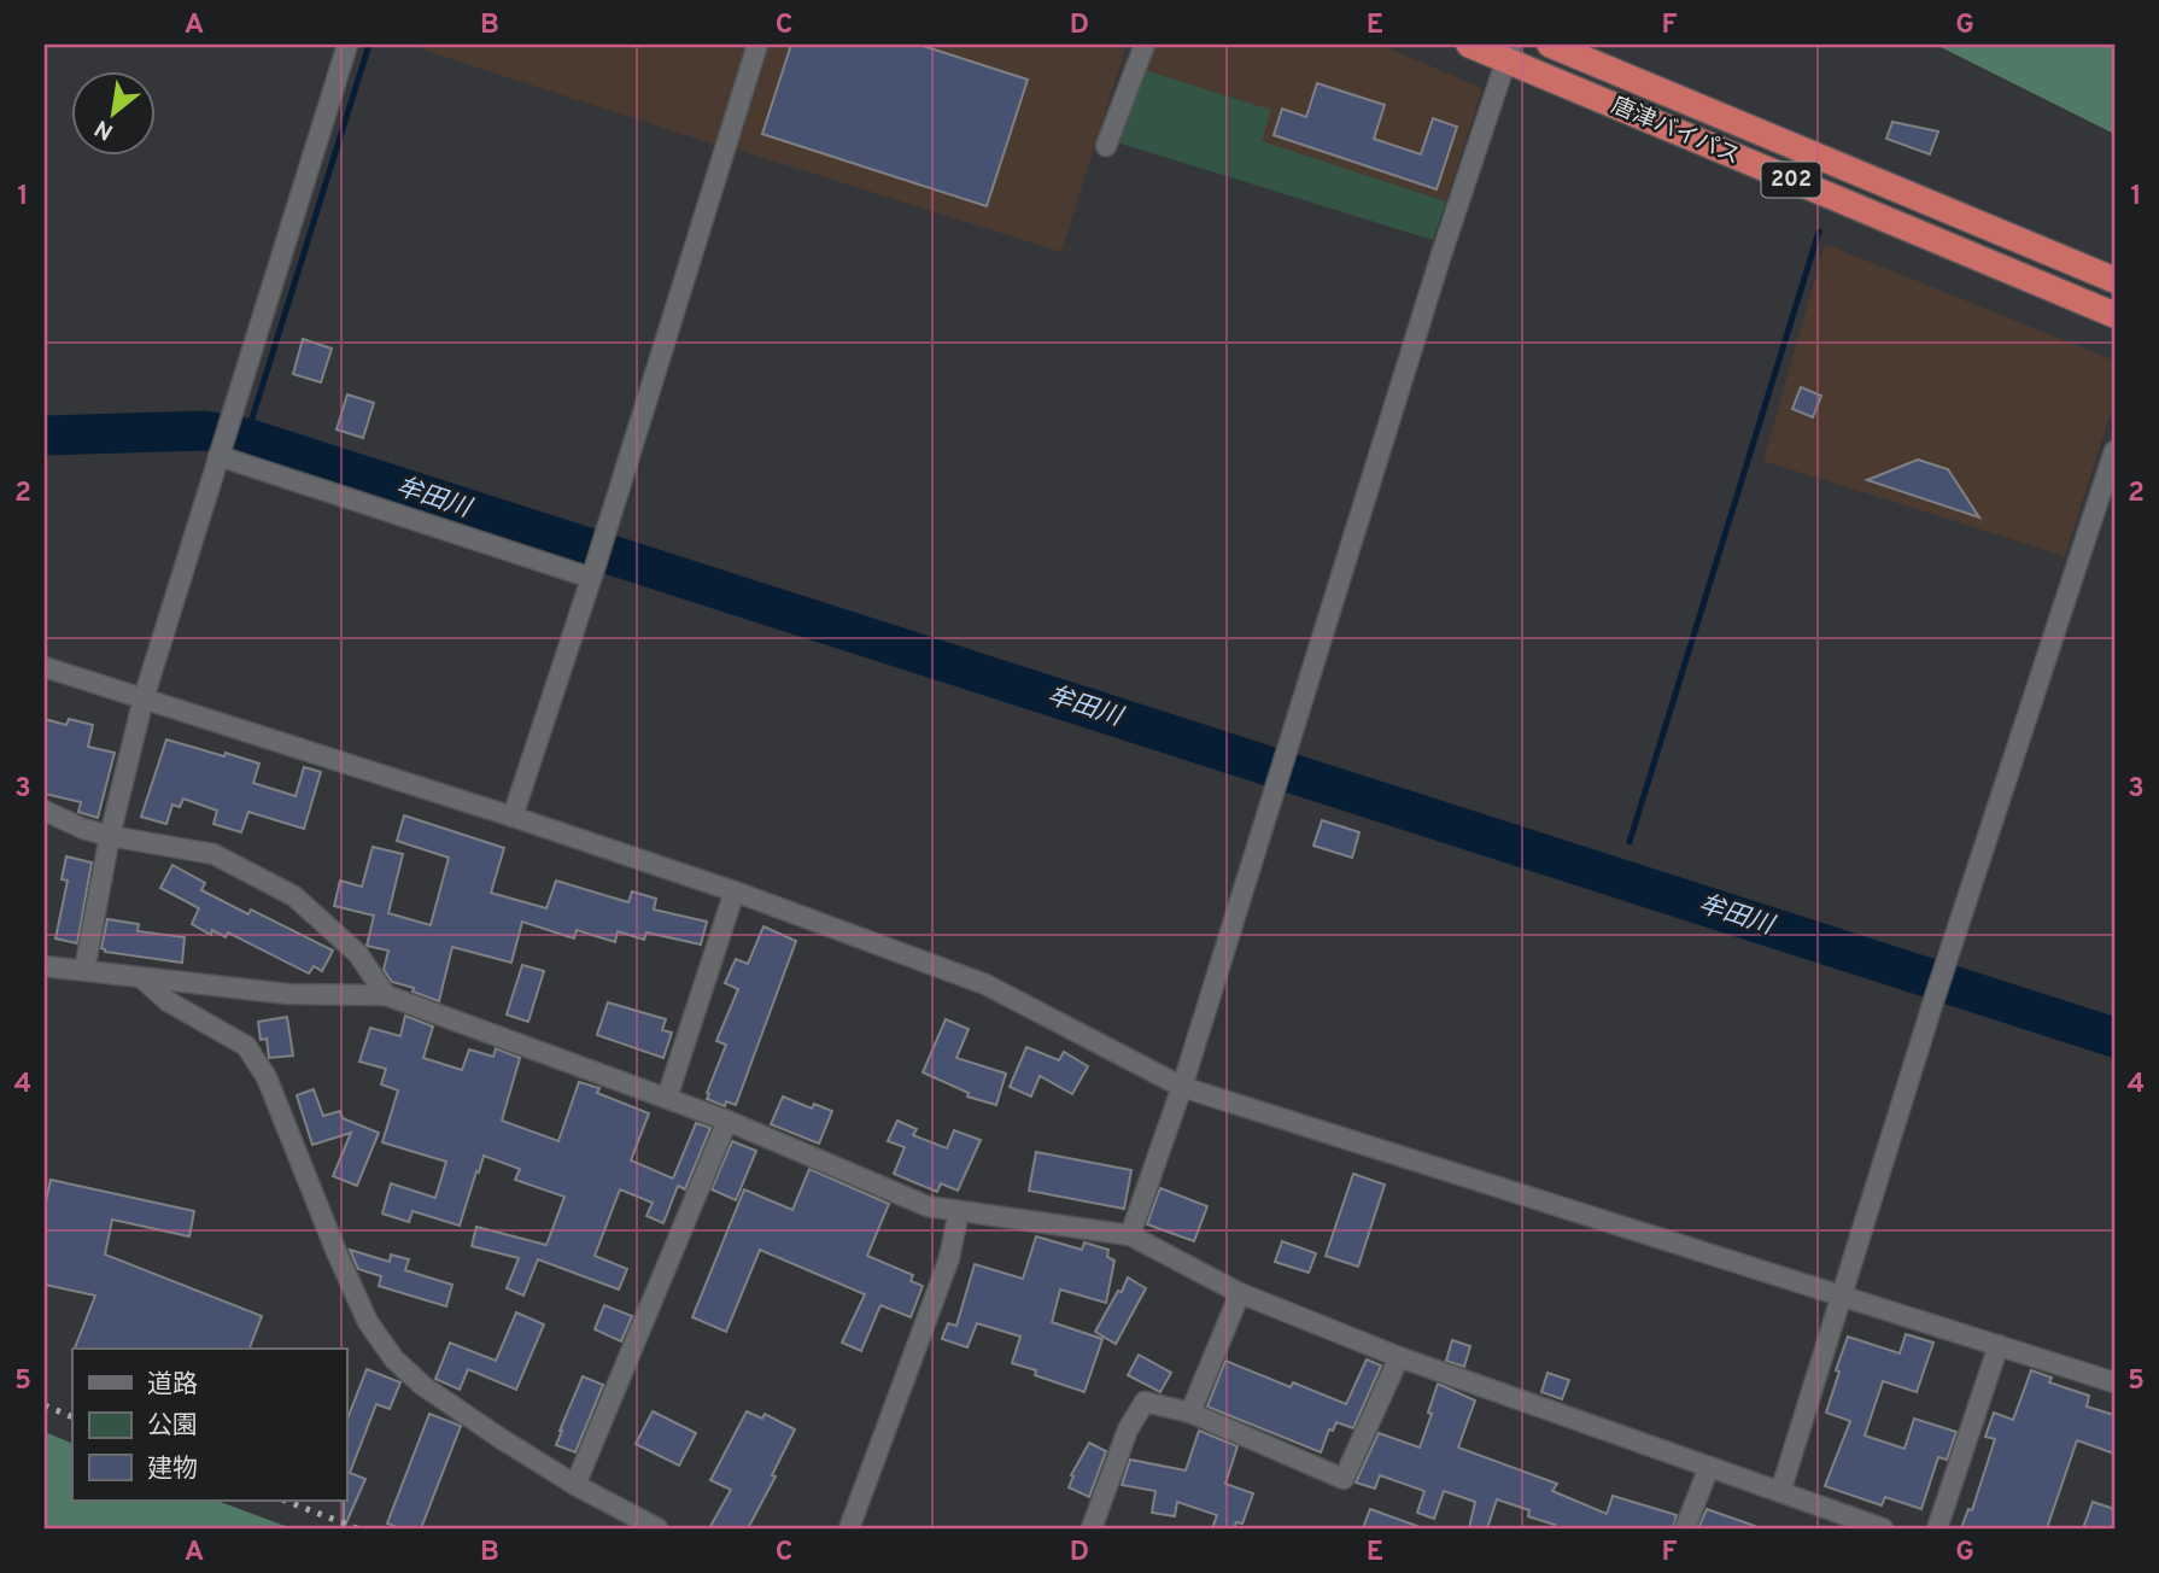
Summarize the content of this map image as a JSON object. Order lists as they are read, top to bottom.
{
  "streets": {
    "highway": ["唐津バイパス", "202"]
  },
  "water": ["牟田川"],
  "legend": ["道路", "公園", "建物"],
  "north": "bottom left",
  "grid": {
    "columns": [
      "A",
      "B",
      "C",
      "D",
      "E",
      "F",
      "G"
    ],
    "rows": [
      "1",
      "2",
      "3",
      "4",
      "5"
    ]
  }
}
